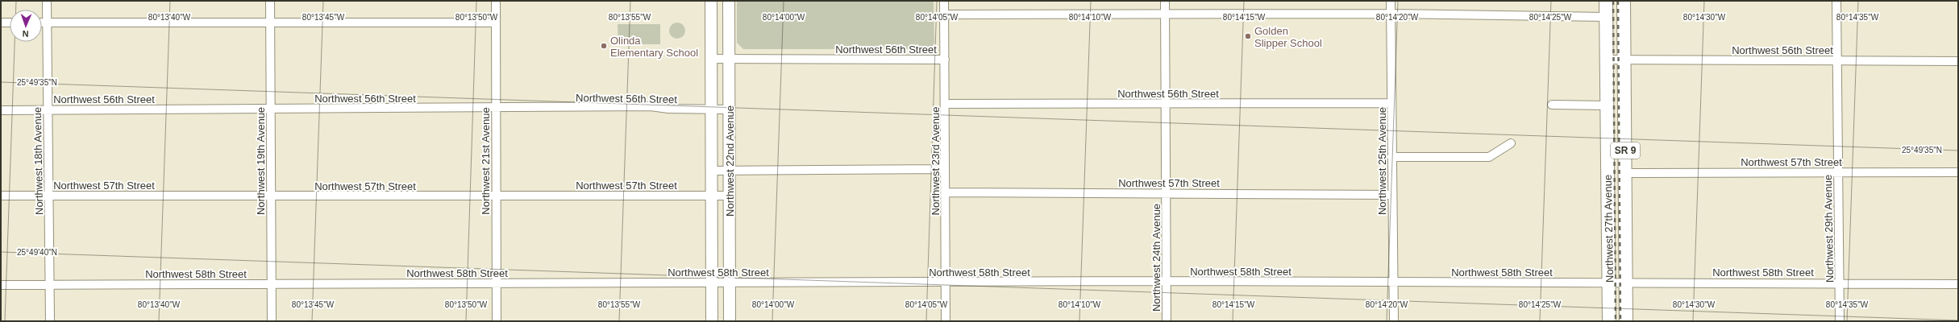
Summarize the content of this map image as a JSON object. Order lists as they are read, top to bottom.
{
  "streets": {
    "main road": ["SR 9", "Northwest 22nd Avenue", "Northwest 27th Avenue"],
    "street": [
      "Northwest 56th Street",
      "Northwest 18th Avenue",
      "Northwest 19th Avenue",
      "Northwest 21st Avenue",
      "Northwest 23rd Avenue",
      "Northwest 25th Avenue",
      "Northwest 57th Street",
      "Northwest 29th Avenue",
      "Northwest 24th Avenue",
      "Northwest 58th Street"
    ]
  },
  "crossings": [
    ["Northwest 56th Street", "Northwest 18th Avenue"],
    ["Northwest 56th Street", "Northwest 19th Avenue"],
    ["Northwest 56th Street", "Northwest 21st Avenue"],
    ["Northwest 56th Street", "Northwest 22nd Avenue"],
    ["Northwest 56th Street", "Northwest 23rd Avenue"],
    ["Northwest 56th Street", "Northwest 25th Avenue"],
    ["Northwest 56th Street", "Northwest 27th Avenue"],
    ["Northwest 56th Street", "Northwest 29th Avenue"],
    ["Northwest 56th Street", "Northwest 24th Avenue"],
    ["Northwest 18th Avenue", "Northwest 57th Street"],
    ["Northwest 18th Avenue", "Northwest 58th Street"],
    ["Northwest 19th Avenue", "Northwest 57th Street"],
    ["Northwest 19th Avenue", "Northwest 58th Street"],
    ["Northwest 21st Avenue", "Northwest 57th Street"],
    ["Northwest 21st Avenue", "Northwest 58th Street"],
    ["Northwest 22nd Avenue", "Northwest 57th Street"],
    ["Northwest 22nd Avenue", "Northwest 58th Street"],
    ["Northwest 23rd Avenue", "Northwest 57th Street"],
    ["Northwest 23rd Avenue", "Northwest 58th Street"],
    ["Northwest 25th Avenue", "Northwest 57th Street"],
    ["Northwest 25th Avenue", "Northwest 58th Street"],
    ["Northwest 57th Street", "Northwest 27th Avenue"],
    ["Northwest 57th Street", "Northwest 29th Avenue"],
    ["Northwest 57th Street", "Northwest 24th Avenue"],
    ["Northwest 27th Avenue", "Northwest 58th Street"],
    ["Northwest 29th Avenue", "Northwest 58th Street"],
    ["Northwest 24th Avenue", "Northwest 58th Street"]
  ],
  "places": ["Golden Slipper School", "Olinda Elementary School"],
  "north": "bottom",
  "coordinates": [
    "80°13'40\"W",
    "80°13'45\"W",
    "80°13'50\"W",
    "80°13'55\"W",
    "80°14'00\"W",
    "80°14'05\"W",
    "80°14'10\"W",
    "80°14'15\"W",
    "80°14'20\"W",
    "80°14'25\"W",
    "80°14'30\"W",
    "80°14'35\"W",
    "25°49'35\"N",
    "25°49'40\"N"
  ]
}
